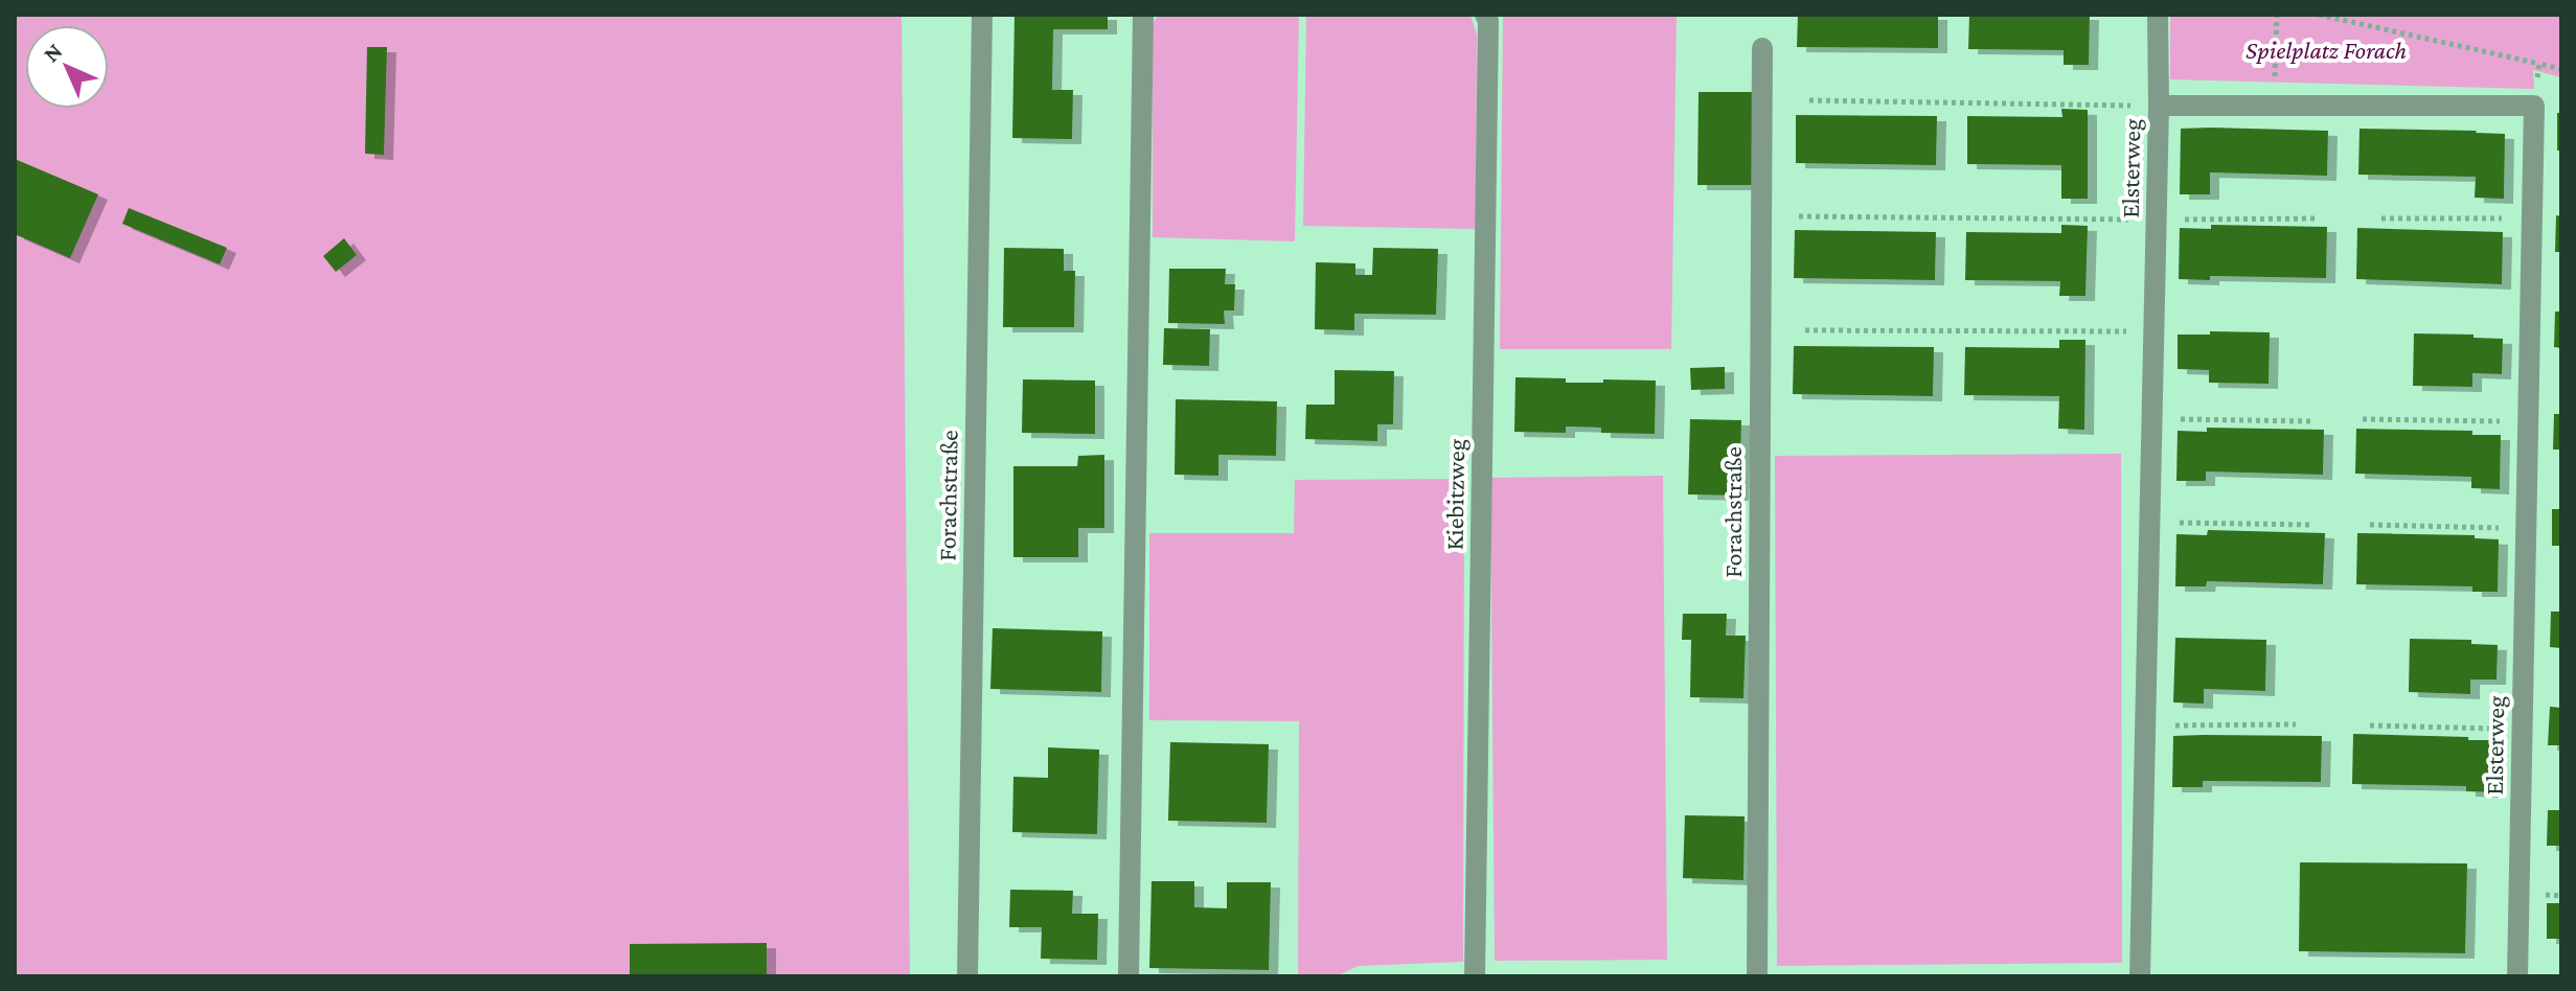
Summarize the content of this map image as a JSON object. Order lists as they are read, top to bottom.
{
  "streets": {
    "street": ["Elsterweg", "Kiebitzweg", "Forachstraße"]
  },
  "parks": ["Spielplatz Forach"],
  "north": "top left"
}
